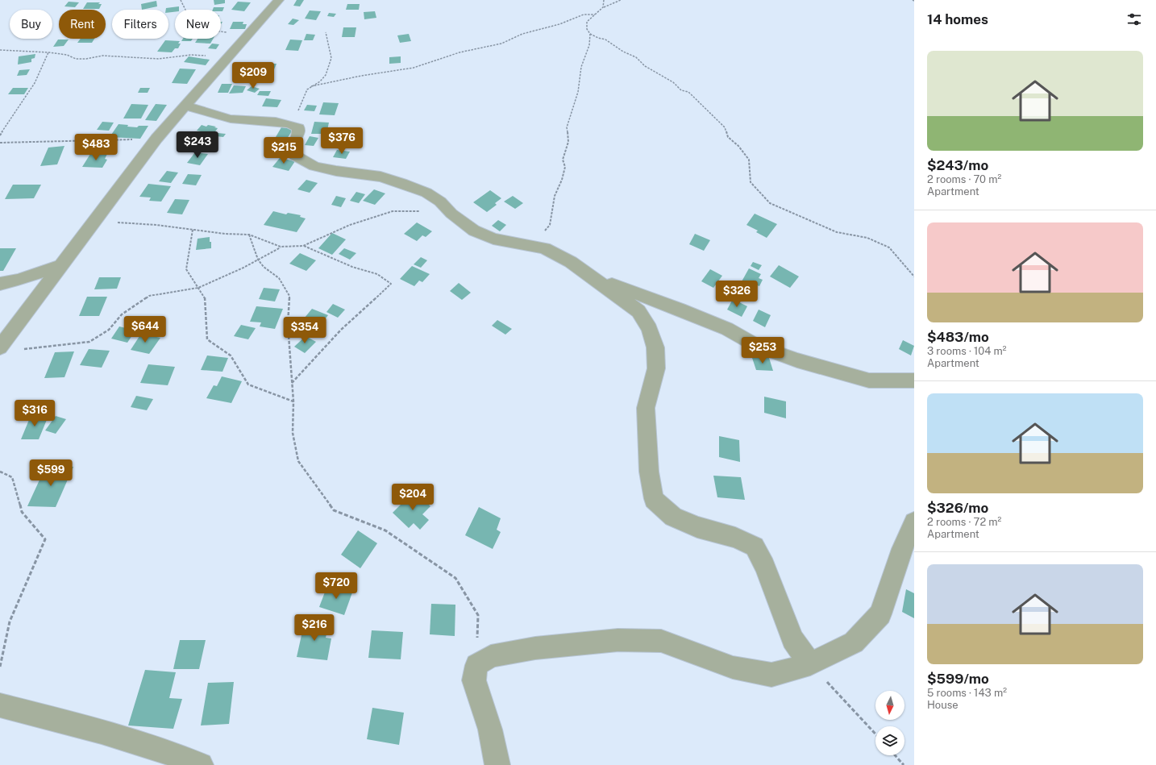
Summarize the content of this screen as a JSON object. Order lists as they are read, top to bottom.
{
  "north": "bottom",
  "page": {
    "heading": "14 homes",
    "chip": [
      "Buy",
      "Rent",
      "Filters",
      "New"
    ],
    "list": [
      {
        "name": "$243/mo",
        "note": "2 rooms · 70 m² · Apartment"
      },
      {
        "name": "$483/mo",
        "note": "3 rooms · 104 m² · Apartment"
      },
      {
        "name": "$326/mo",
        "note": "2 rooms · 72 m² · Apartment"
      },
      {
        "name": "$599/mo",
        "note": "5 rooms · 143 m² · House"
      }
    ],
    "price": [
      "$209",
      "$376",
      "$243",
      "$483",
      "$215",
      "$326",
      "$644",
      "$354",
      "$253",
      "$316",
      "$599",
      "$204",
      "$720",
      "$216"
    ]
  }
}
